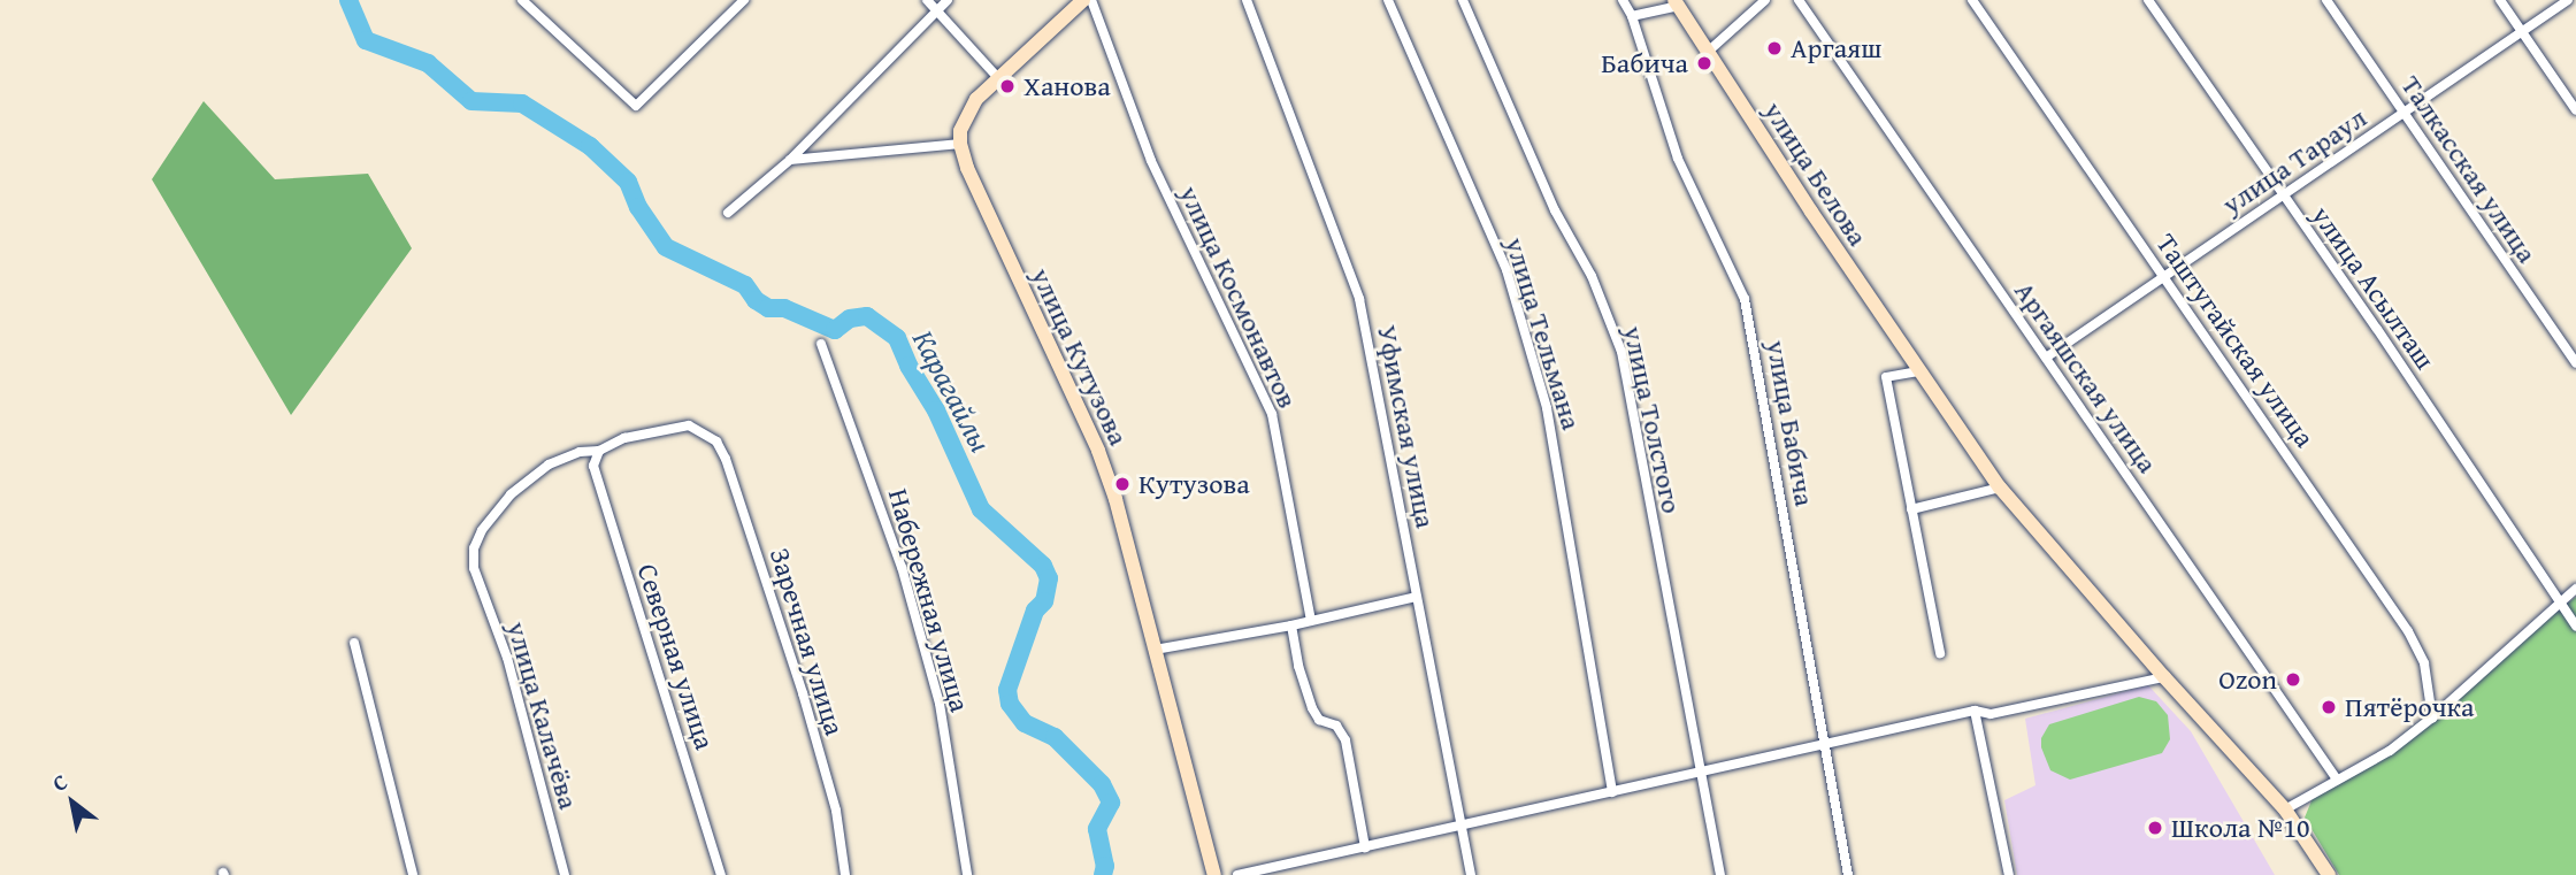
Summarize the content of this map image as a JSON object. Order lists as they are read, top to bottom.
{
  "streets": {
    "main road": ["улица Белова", "улица Кутузова"],
    "street": [
      "улица Тараул",
      "Талкасская улица",
      "улица Асылташ",
      "улица Космонавтов",
      "улица Тельмана",
      "Таштугайская улица",
      "Аргаяшская улица",
      "улица Толстого",
      "улица Бабича",
      "Уфимская улица",
      "Набережная улица",
      "Заречная улица",
      "Северная улица",
      "улица Калачёва"
    ]
  },
  "crossings": [
    ["улица Тараул", "Талкасская улица"],
    ["улица Тараул", "улица Асылташ"],
    ["улица Тараул", "Таштугайская улица"],
    ["улица Тараул", "Аргаяшская улица"],
    ["Заречная улица", "Северная улица"],
    ["Заречная улица", "улица Калачёва"],
    ["Северная улица", "улица Калачёва"]
  ],
  "water": ["Карагайлы"],
  "places": [
    "Аргаяш",
    "Бабича",
    "Ханова",
    "Кутузова",
    "Ozon",
    "Пятёрочка",
    "Школа №10"
  ],
  "north": "top left"
}
